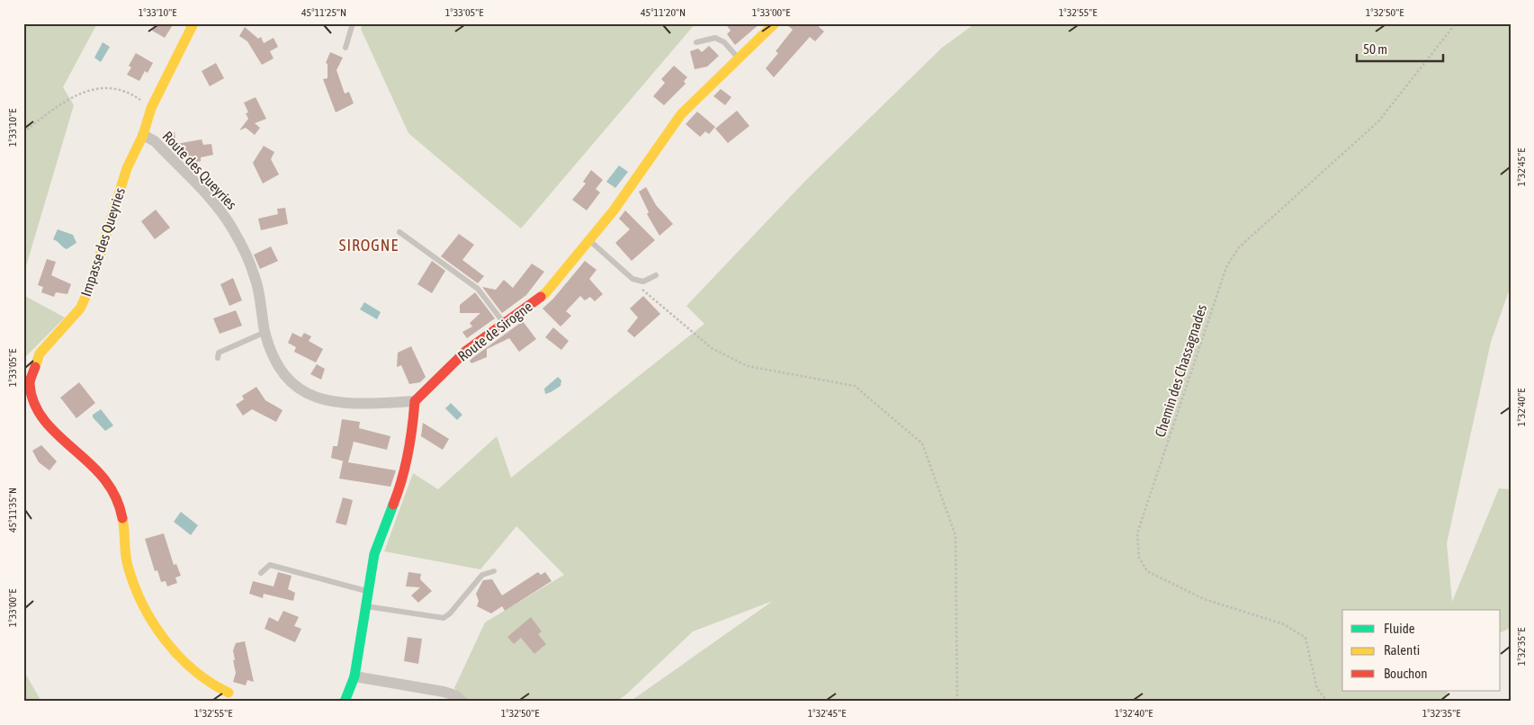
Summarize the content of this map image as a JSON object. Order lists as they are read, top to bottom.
{
  "streets": {
    "street": ["Route des Queyries", "Impasse des Queyries", "Route de Sirogne"],
    "path": ["Chemin des Chassagnades"]
  },
  "crossings": [
    ["Route des Queyries", "Impasse des Queyries"],
    ["Route des Queyries", "Route de Sirogne"]
  ],
  "districts": ["SIROGNE"],
  "legend": ["Fluide", "Ralenti", "Bouchon"],
  "scale_bar": "50 m",
  "coordinates": [
    "1°33'10\"E",
    "45°11'25\"N",
    "1°33'05\"E",
    "45°11'20\"N",
    "1°33'00\"E",
    "1°32'55\"E",
    "1°32'50\"E",
    "1°32'45\"E",
    "1°32'40\"E",
    "45°11'35\"N",
    "1°32'35\"E"
  ]
}
